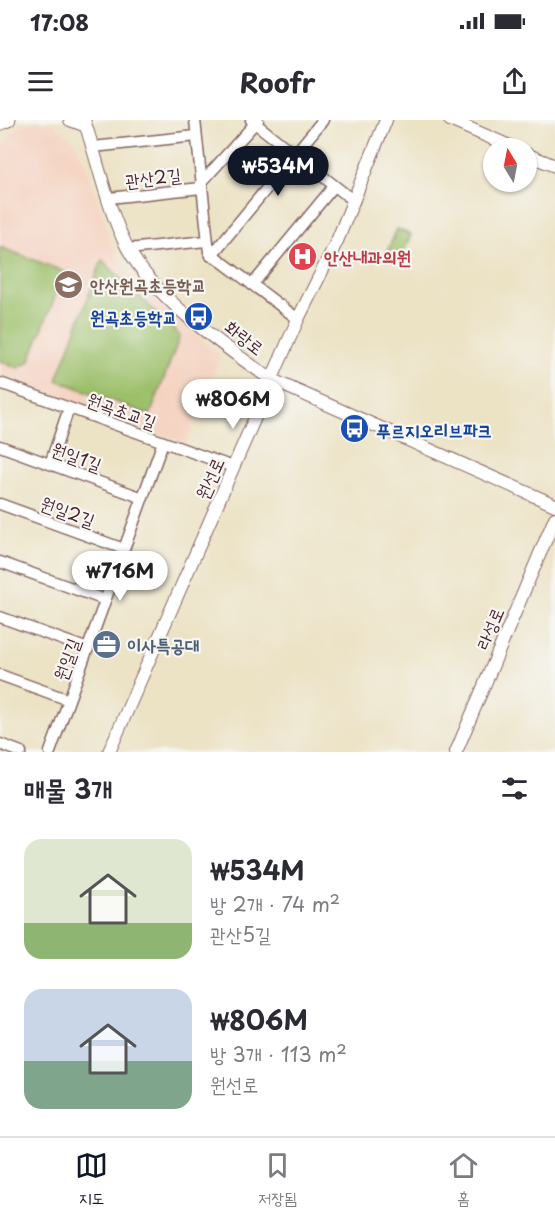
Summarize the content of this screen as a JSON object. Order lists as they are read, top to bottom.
{
  "streets": {
    "street": [
      "관산2길",
      "화랑로",
      "원곡초교길",
      "원일1길",
      "원선로",
      "원일2길",
      "라성로",
      "원일길"
    ]
  },
  "crossings": [
    ["관산2길", "화랑로"],
    ["화랑로", "원선로"],
    ["원곡초교길", "원선로"],
    ["원곡초교길", "원일길"],
    ["원일1길", "원일길"],
    ["원일2길", "원일길"]
  ],
  "places": {
    "hospital": ["안산내과의원"],
    "school or university": ["안산원곡초등학교"],
    "bus stop": ["원곡초등학교", "푸르지오리브파크"],
    "office": ["이사특공대"]
  },
  "north": "top",
  "page": {
    "status": "17:08",
    "header": "Roofr",
    "price": ["₩534M", "₩806M", "₩716M"],
    "heading": "매물 3개",
    "list": [
      {
        "name": "₩534M",
        "note": "방 2개 · 74 m² · 관산5길"
      },
      {
        "name": "₩806M",
        "note": "방 3개 · 113 m² · 원선로"
      }
    ],
    "tabs": ["지도", "저장됨", "홈"]
  }
}
